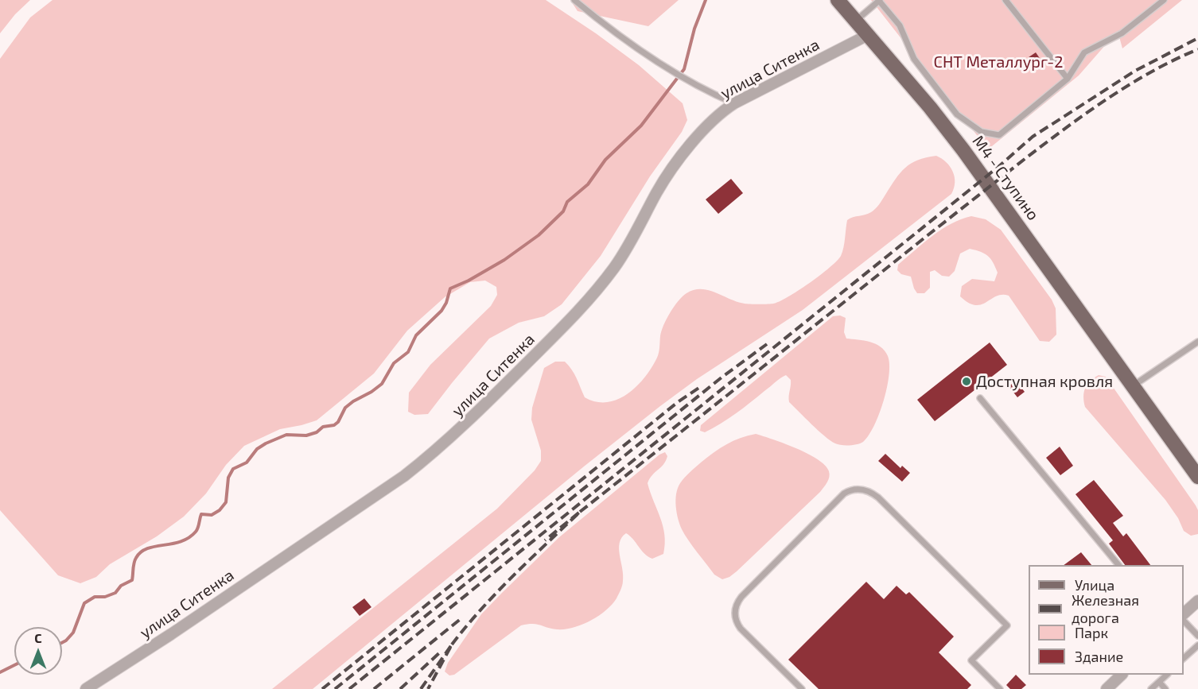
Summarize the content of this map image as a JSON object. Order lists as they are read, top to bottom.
{
  "streets": {
    "main road": ["М4 - Ступино"],
    "street": ["улица Ситенка"]
  },
  "crossings": [
    ["улица Ситенка", "М4 - Ступино"]
  ],
  "parks": ["СНТ Металлург-2"],
  "places": ["Доступная кровля"],
  "legend": [
    "Улица",
    "Железная дорога",
    "Парк",
    "Здание"
  ],
  "north": "top"
}
